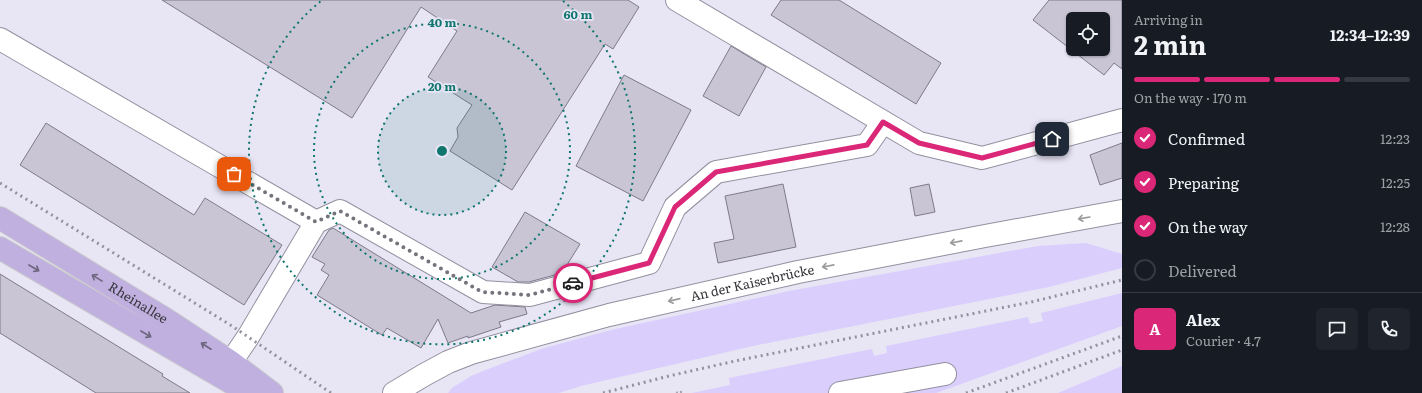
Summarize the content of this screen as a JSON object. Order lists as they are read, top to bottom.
{
  "streets": {
    "main road": ["Rheinallee"],
    "street": ["An der Kaiserbrücke"]
  },
  "page": {
    "heading": ["2 min", "Arriving in", "12:34–12:39"],
    "panel": ["Alex", "Courier · 4.7"],
    "bar": "On the way · 170 m",
    "list": [
      ["Confirmed", "12:23"],
      ["Preparing", "12:25"],
      ["On the way", "12:28"],
      "Delivered"
    ],
    "round": "A"
  },
  "rings": ["60 m", "40 m", "20 m"]
}
